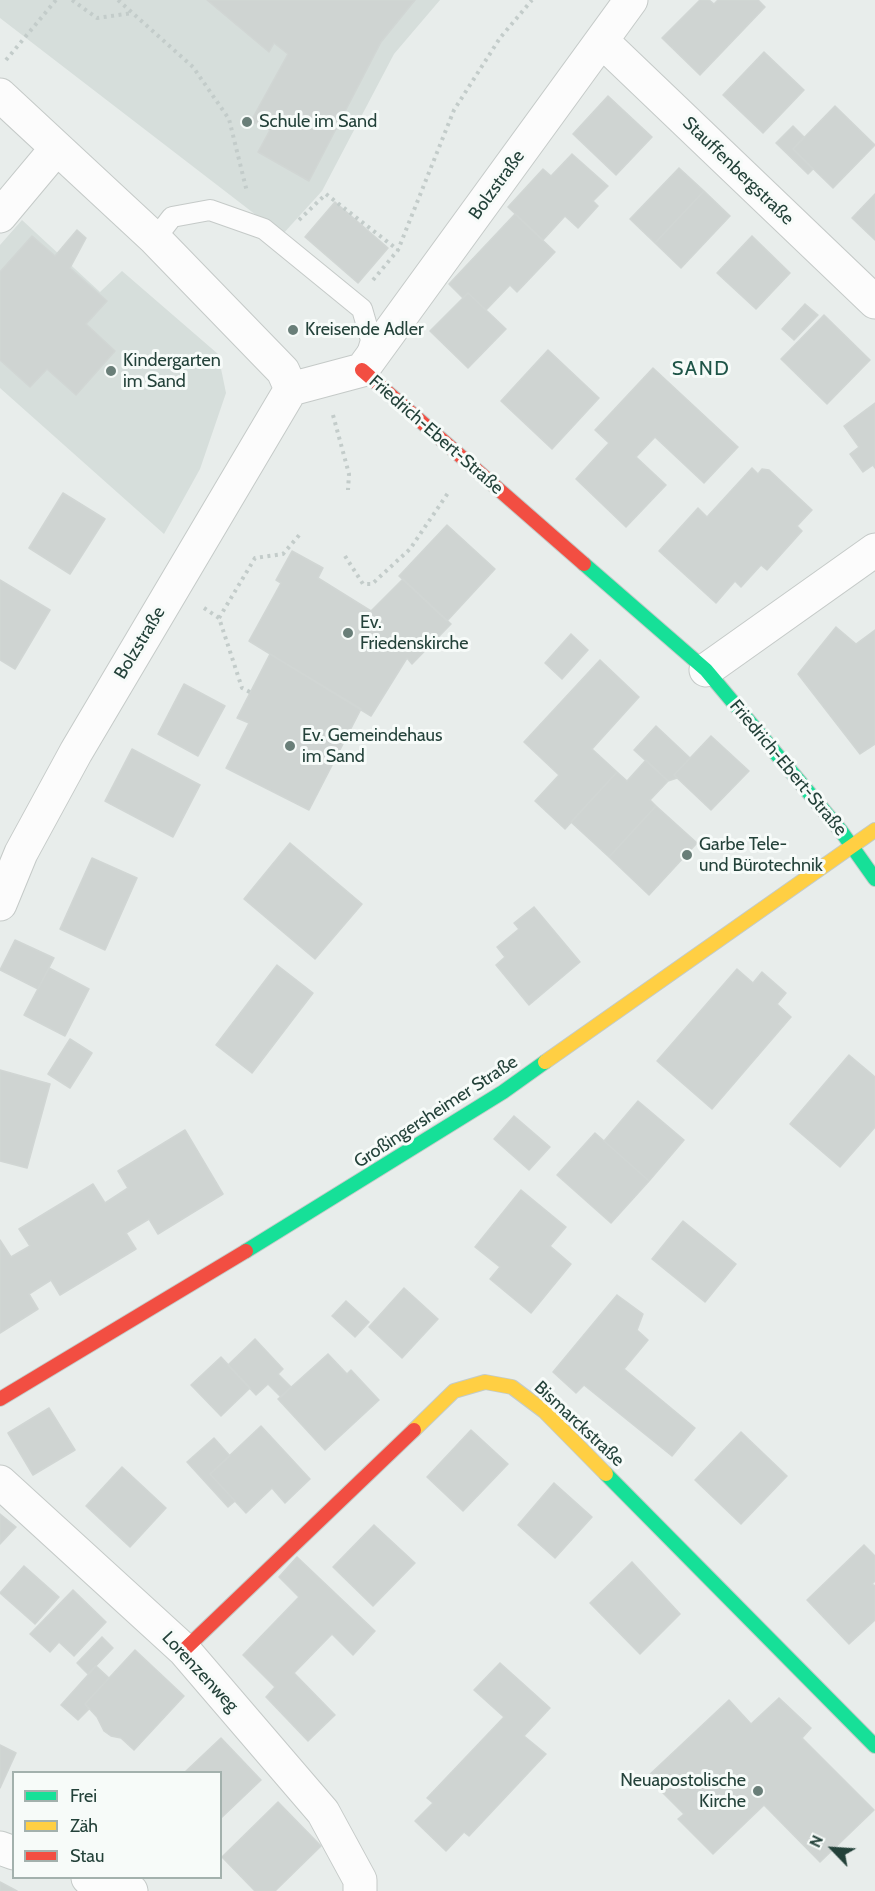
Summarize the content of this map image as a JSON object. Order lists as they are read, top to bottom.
{
  "streets": {
    "street": [
      "Stauffenbergstraße",
      "Bolzstraße",
      "Friedrich-Ebert-Straße",
      "Großingersheimer Straße",
      "Bismarckstraße",
      "Lorenzenweg"
    ]
  },
  "crossings": [
    ["Stauffenbergstraße", "Bolzstraße"],
    ["Bolzstraße", "Friedrich-Ebert-Straße"],
    ["Friedrich-Ebert-Straße", "Großingersheimer Straße"],
    ["Bismarckstraße", "Lorenzenweg"]
  ],
  "districts": ["SAND"],
  "places": [
    "Schule im Sand",
    "Kreisende Adler",
    "Kindergarten im Sand",
    "Ev. Friedenskirche",
    "Ev. Gemeindehaus im Sand",
    "Garbe Tele- und Bürotechnik",
    "Neuapostolische Kirche"
  ],
  "legend": ["Frei", "Zäh", "Stau"],
  "north": "top left"
}
